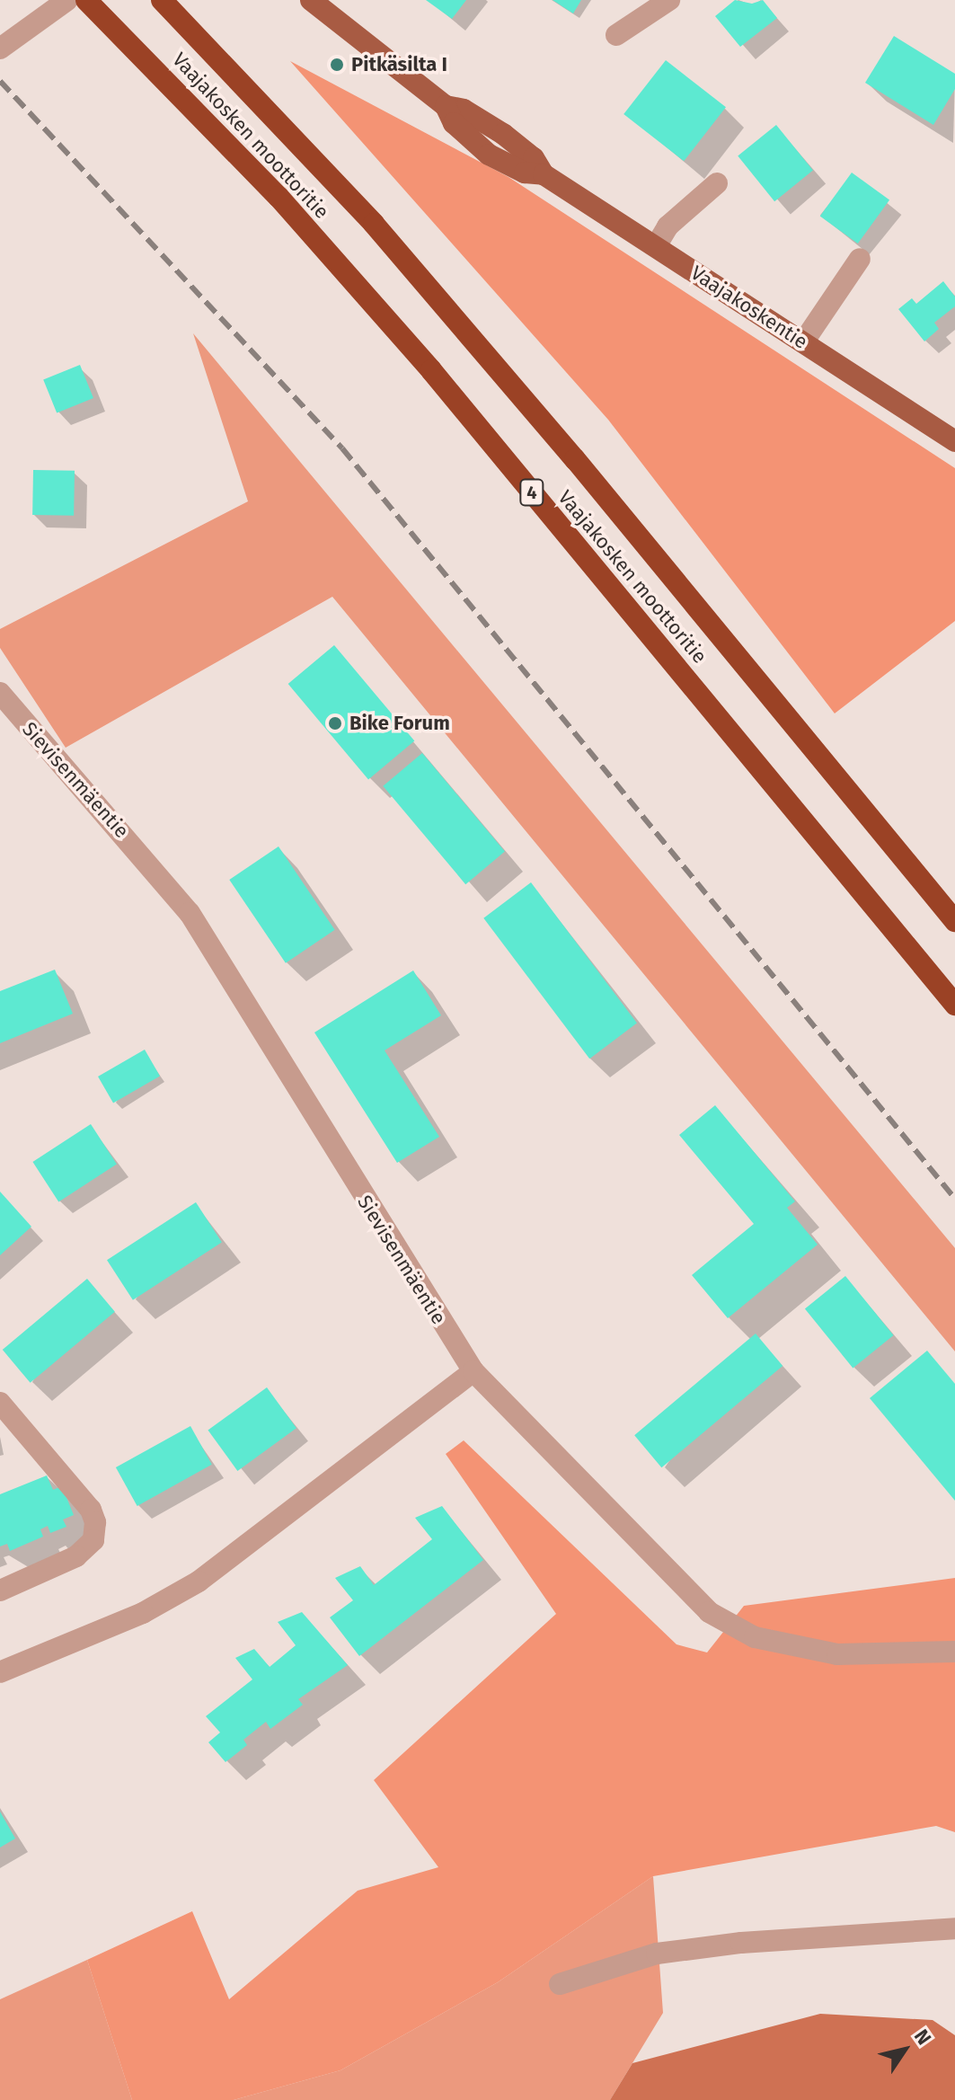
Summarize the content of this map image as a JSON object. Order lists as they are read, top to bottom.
{
  "streets": {
    "highway": ["Vaajakosken moottoritie", "4"],
    "main road": ["Vaajakoskentie"],
    "street": ["Sievisenmäentie"]
  },
  "places": ["Pitkäsilta I", "Bike Forum"],
  "north": "top right"
}
